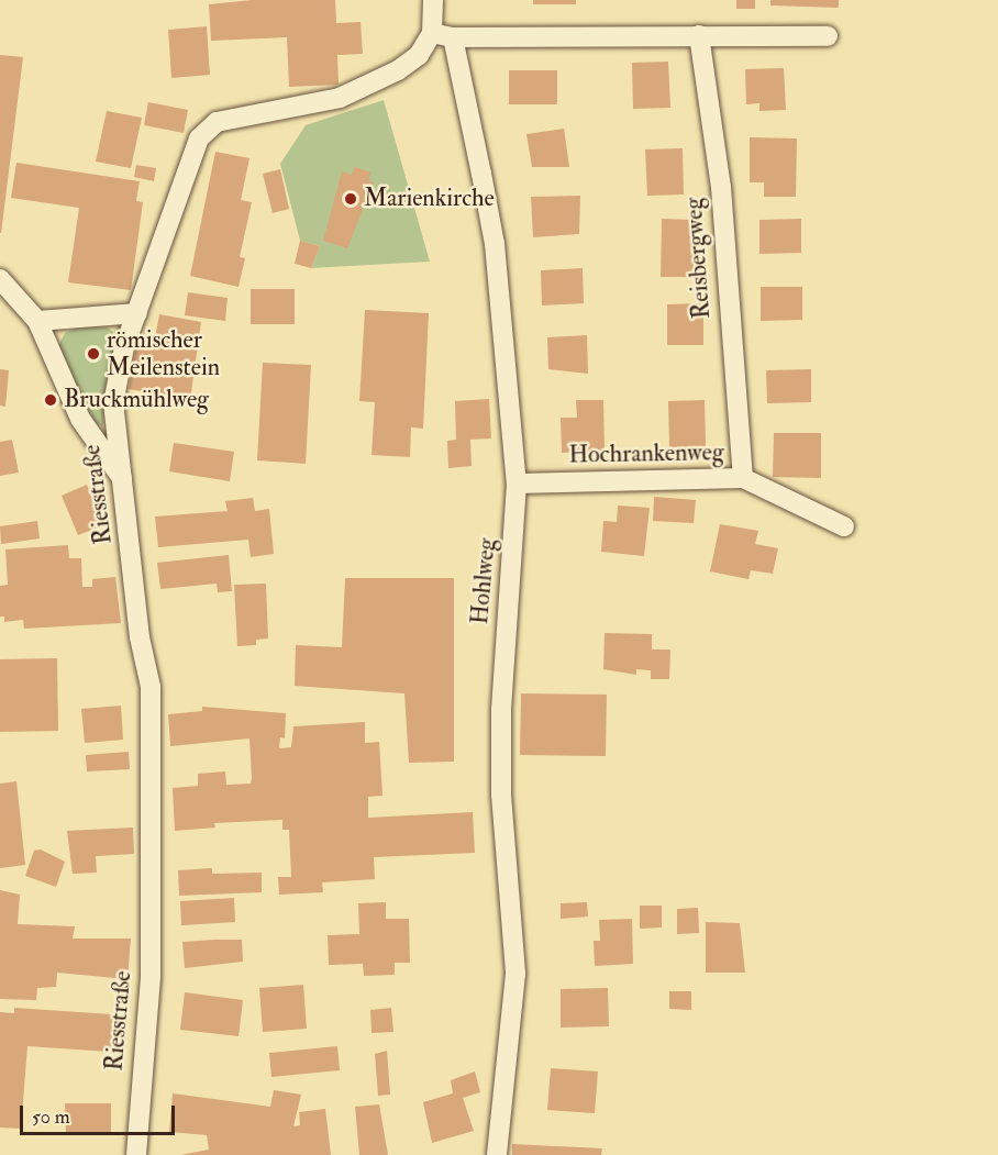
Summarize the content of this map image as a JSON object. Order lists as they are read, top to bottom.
{
  "streets": {
    "street": [
      "Reisbergweg",
      "Hochrankenweg",
      "Riesstraße",
      "Hohlweg"
    ]
  },
  "crossings": [
    ["Reisbergweg", "Hochrankenweg"],
    ["Hochrankenweg", "Hohlweg"]
  ],
  "places": ["Marienkirche", "römischer Meilenstein", "Bruckmühlweg"],
  "scale_bar": "50 m"
}
